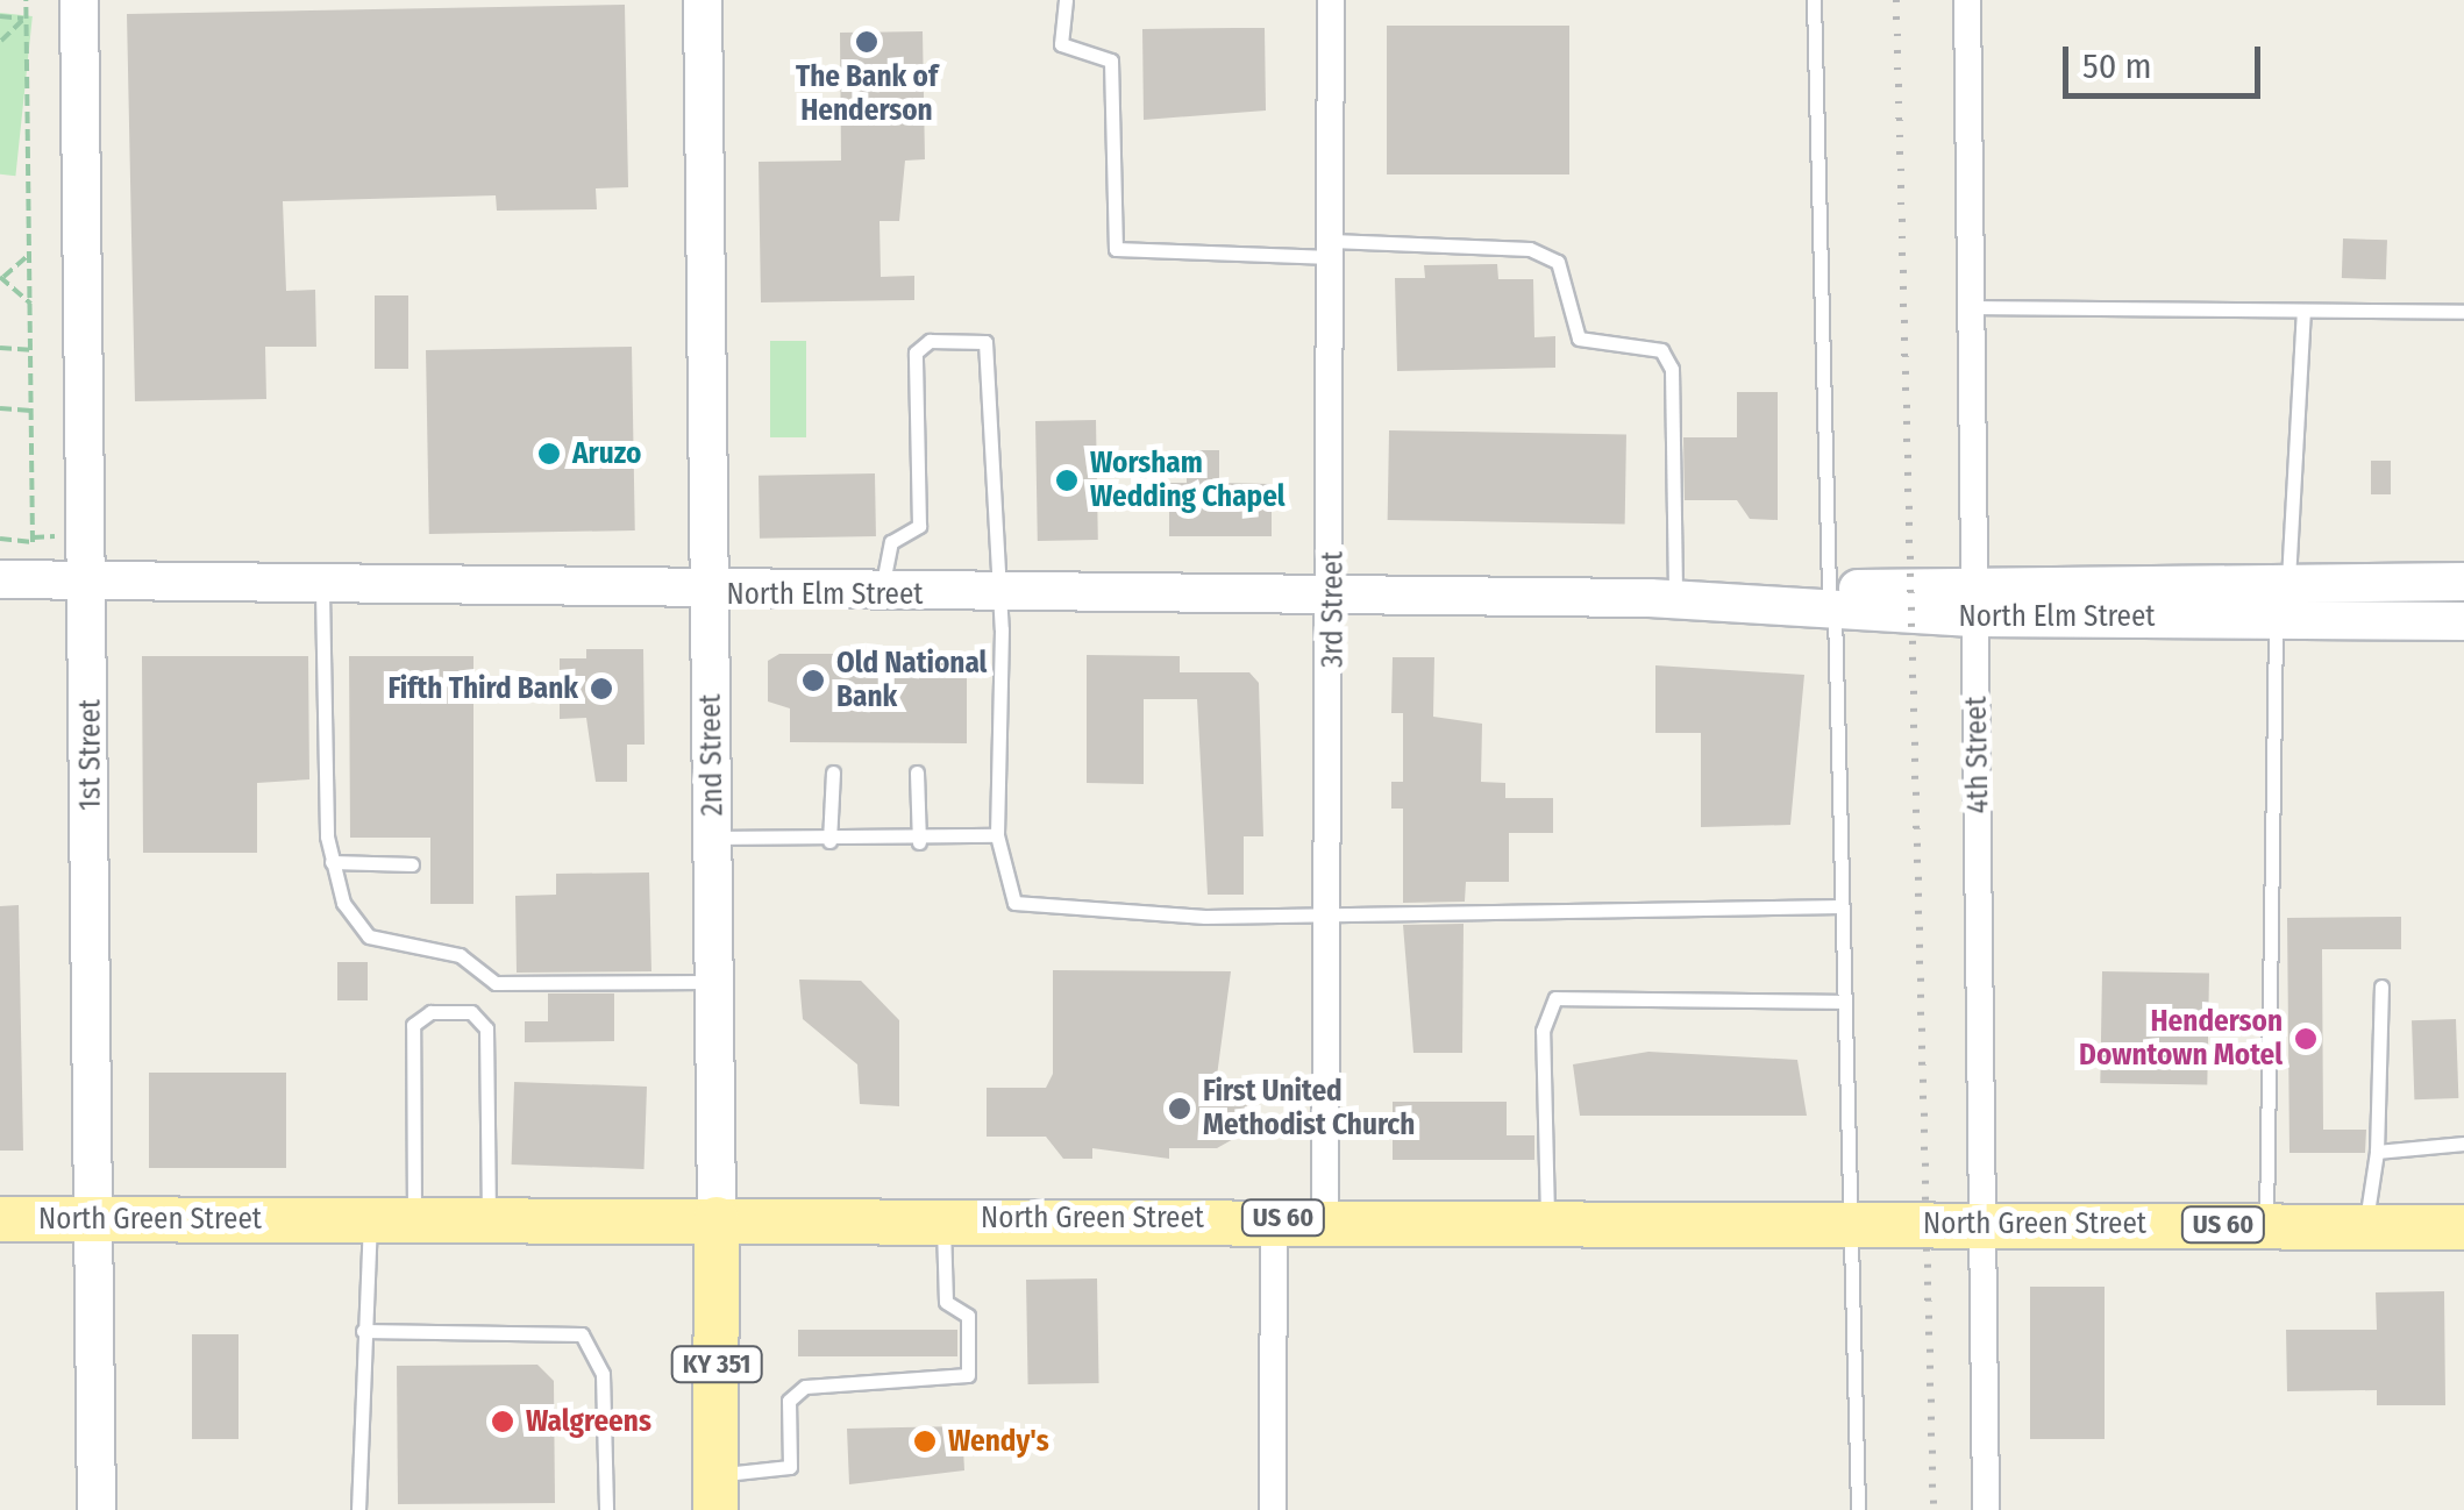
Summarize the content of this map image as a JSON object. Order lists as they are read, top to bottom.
{
  "streets": {
    "main road": [
      "2nd Street",
      "North Green Street",
      "US 60",
      "KY 351"
    ],
    "street": [
      "North Elm Street",
      "3rd Street",
      "1st Street",
      "4th Street"
    ]
  },
  "crossings": [
    ["North Elm Street", "3rd Street"],
    ["North Elm Street", "1st Street"],
    ["North Elm Street", "2nd Street"],
    ["North Elm Street", "4th Street"],
    ["3rd Street", "North Green Street"],
    ["1st Street", "North Green Street"],
    ["2nd Street", "North Green Street"],
    ["4th Street", "North Green Street"]
  ],
  "places": [
    "The Bank of Henderson",
    "Aruzo",
    "Worsham Wedding Chapel",
    "Old National Bank",
    "Fifth Third Bank",
    "Henderson Downtown Motel",
    "First United Methodist Church",
    "Walgreens",
    "Wendy's"
  ],
  "scale_bar": "50 m"
}
